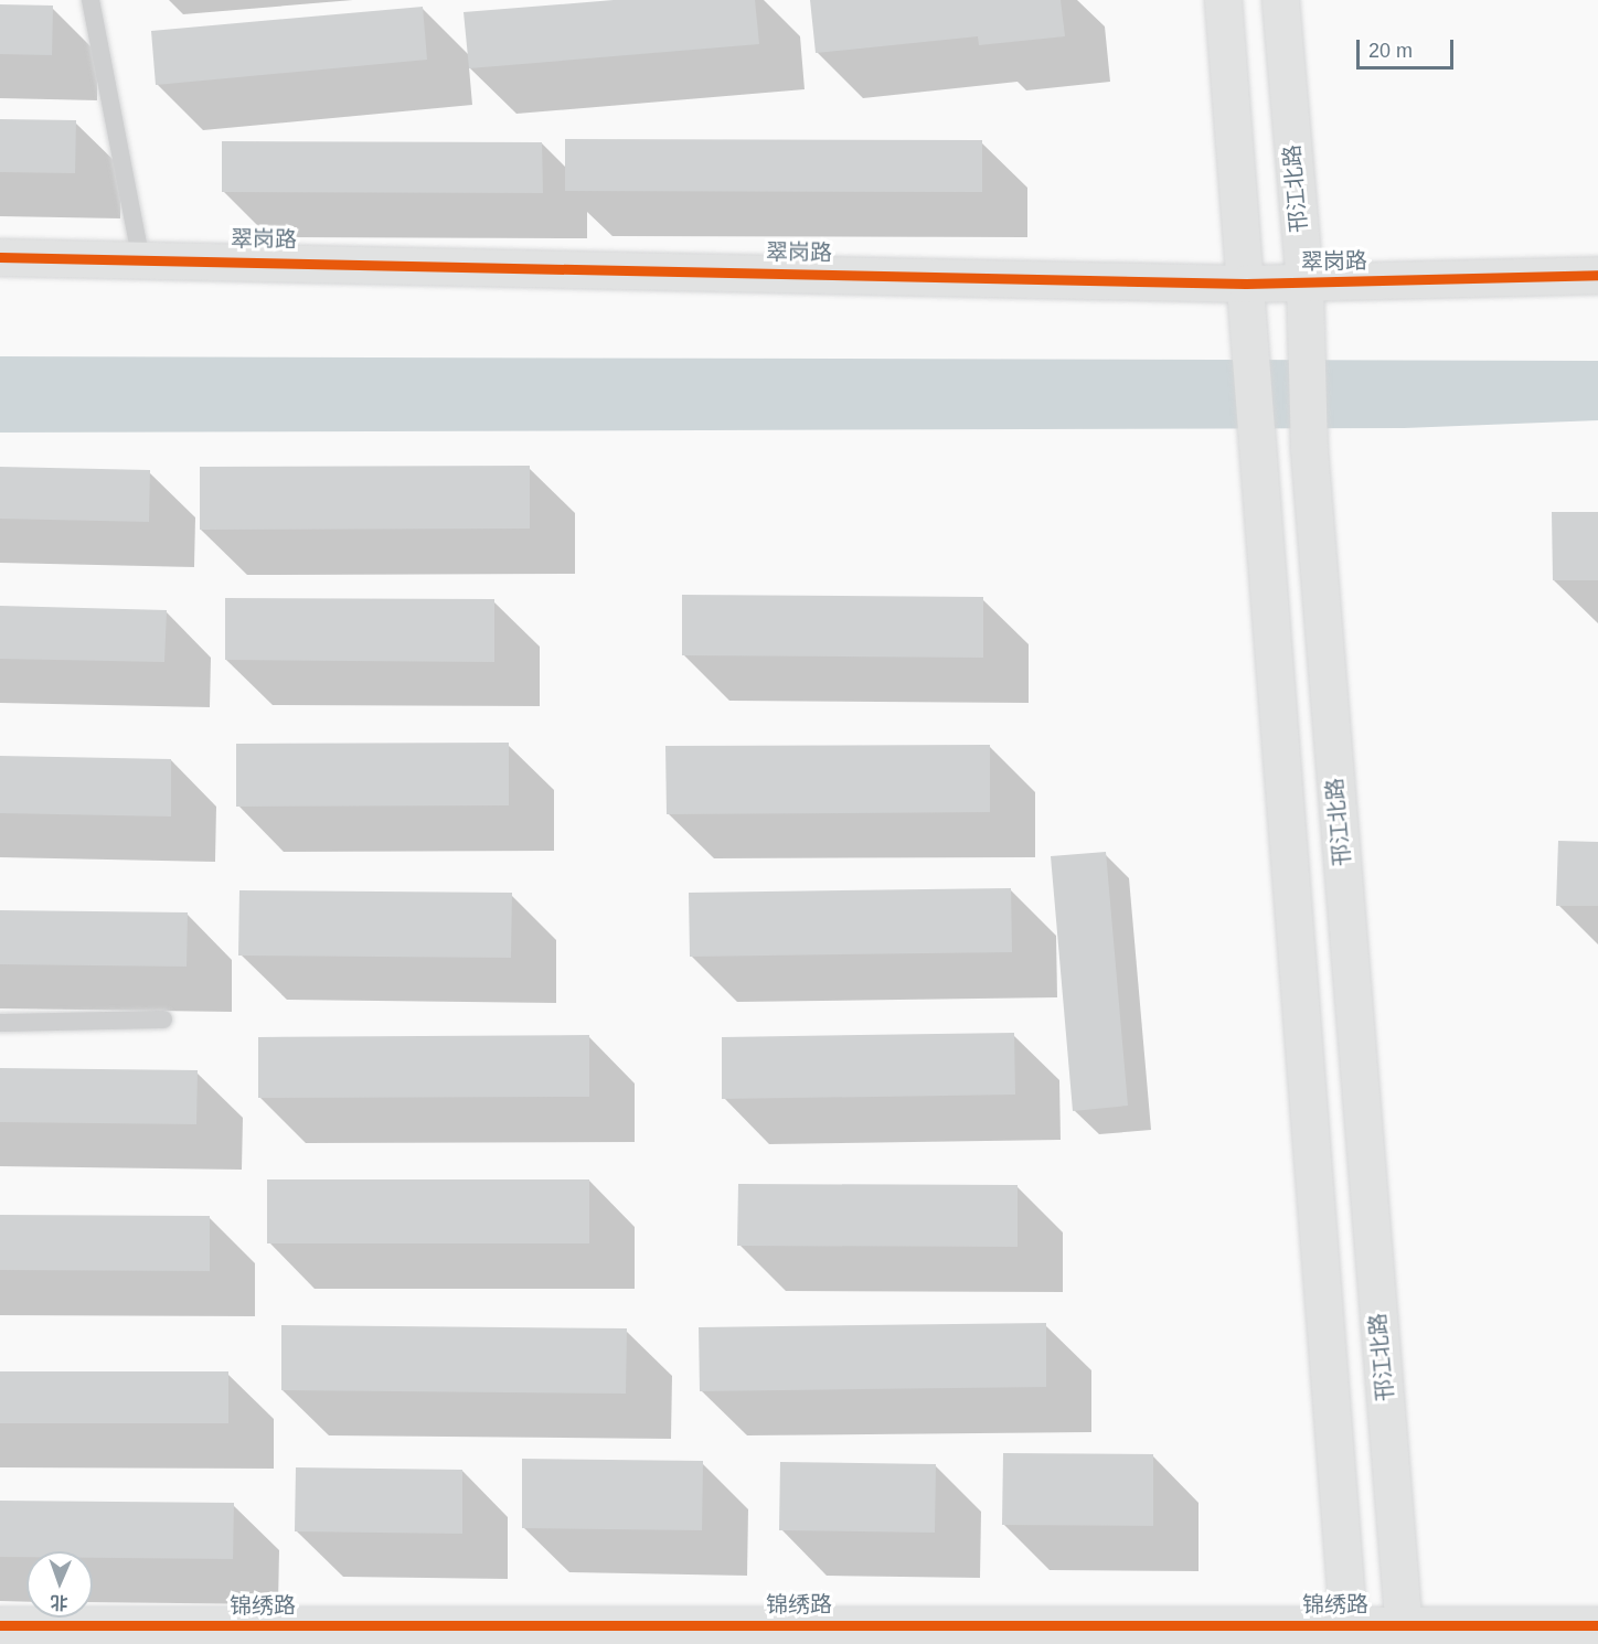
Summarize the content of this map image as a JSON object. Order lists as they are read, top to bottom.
{
  "streets": {
    "main road": ["邗江北路", "翠岗路", "锦绣路"]
  },
  "crossings": [
    ["邗江北路", "翠岗路"],
    ["邗江北路", "锦绣路"]
  ],
  "scale_bar": "20 m",
  "north": "bottom"
}
